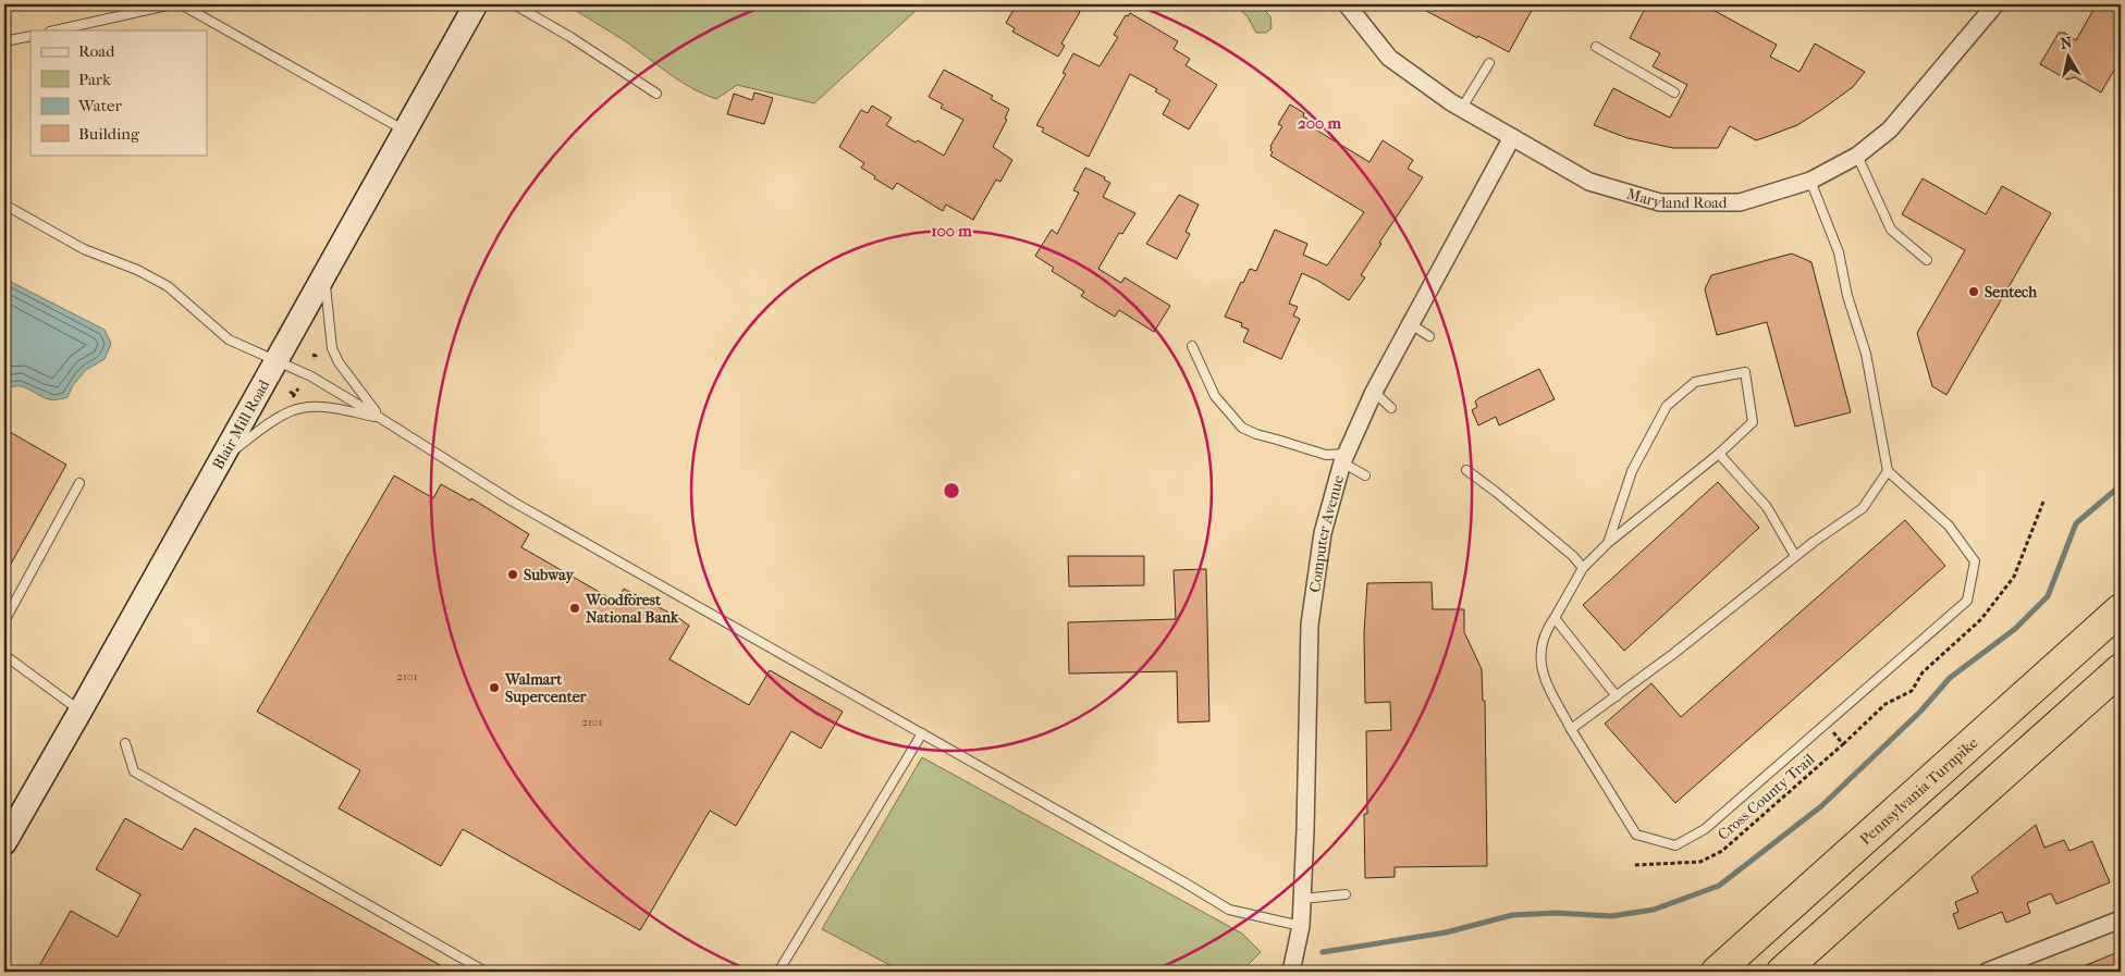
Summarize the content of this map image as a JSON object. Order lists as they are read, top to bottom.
{
  "streets": {
    "highway": ["Pennsylvania Turnpike"],
    "main road": ["Blair Mill Road"],
    "street": ["Maryland Road", "Computer Avenue"],
    "path": ["Cross County Trail"]
  },
  "crossings": [
    ["Maryland Road", "Computer Avenue"]
  ],
  "places": [
    "Sentech",
    "Subway",
    "Woodforest National Bank",
    "Walmart Supercenter"
  ],
  "house_numbers": ["2101", "2101"],
  "legend": [
    "Road",
    "Park",
    "Water",
    "Building"
  ],
  "north": "top",
  "rings": ["200 m", "100 m"]
}
